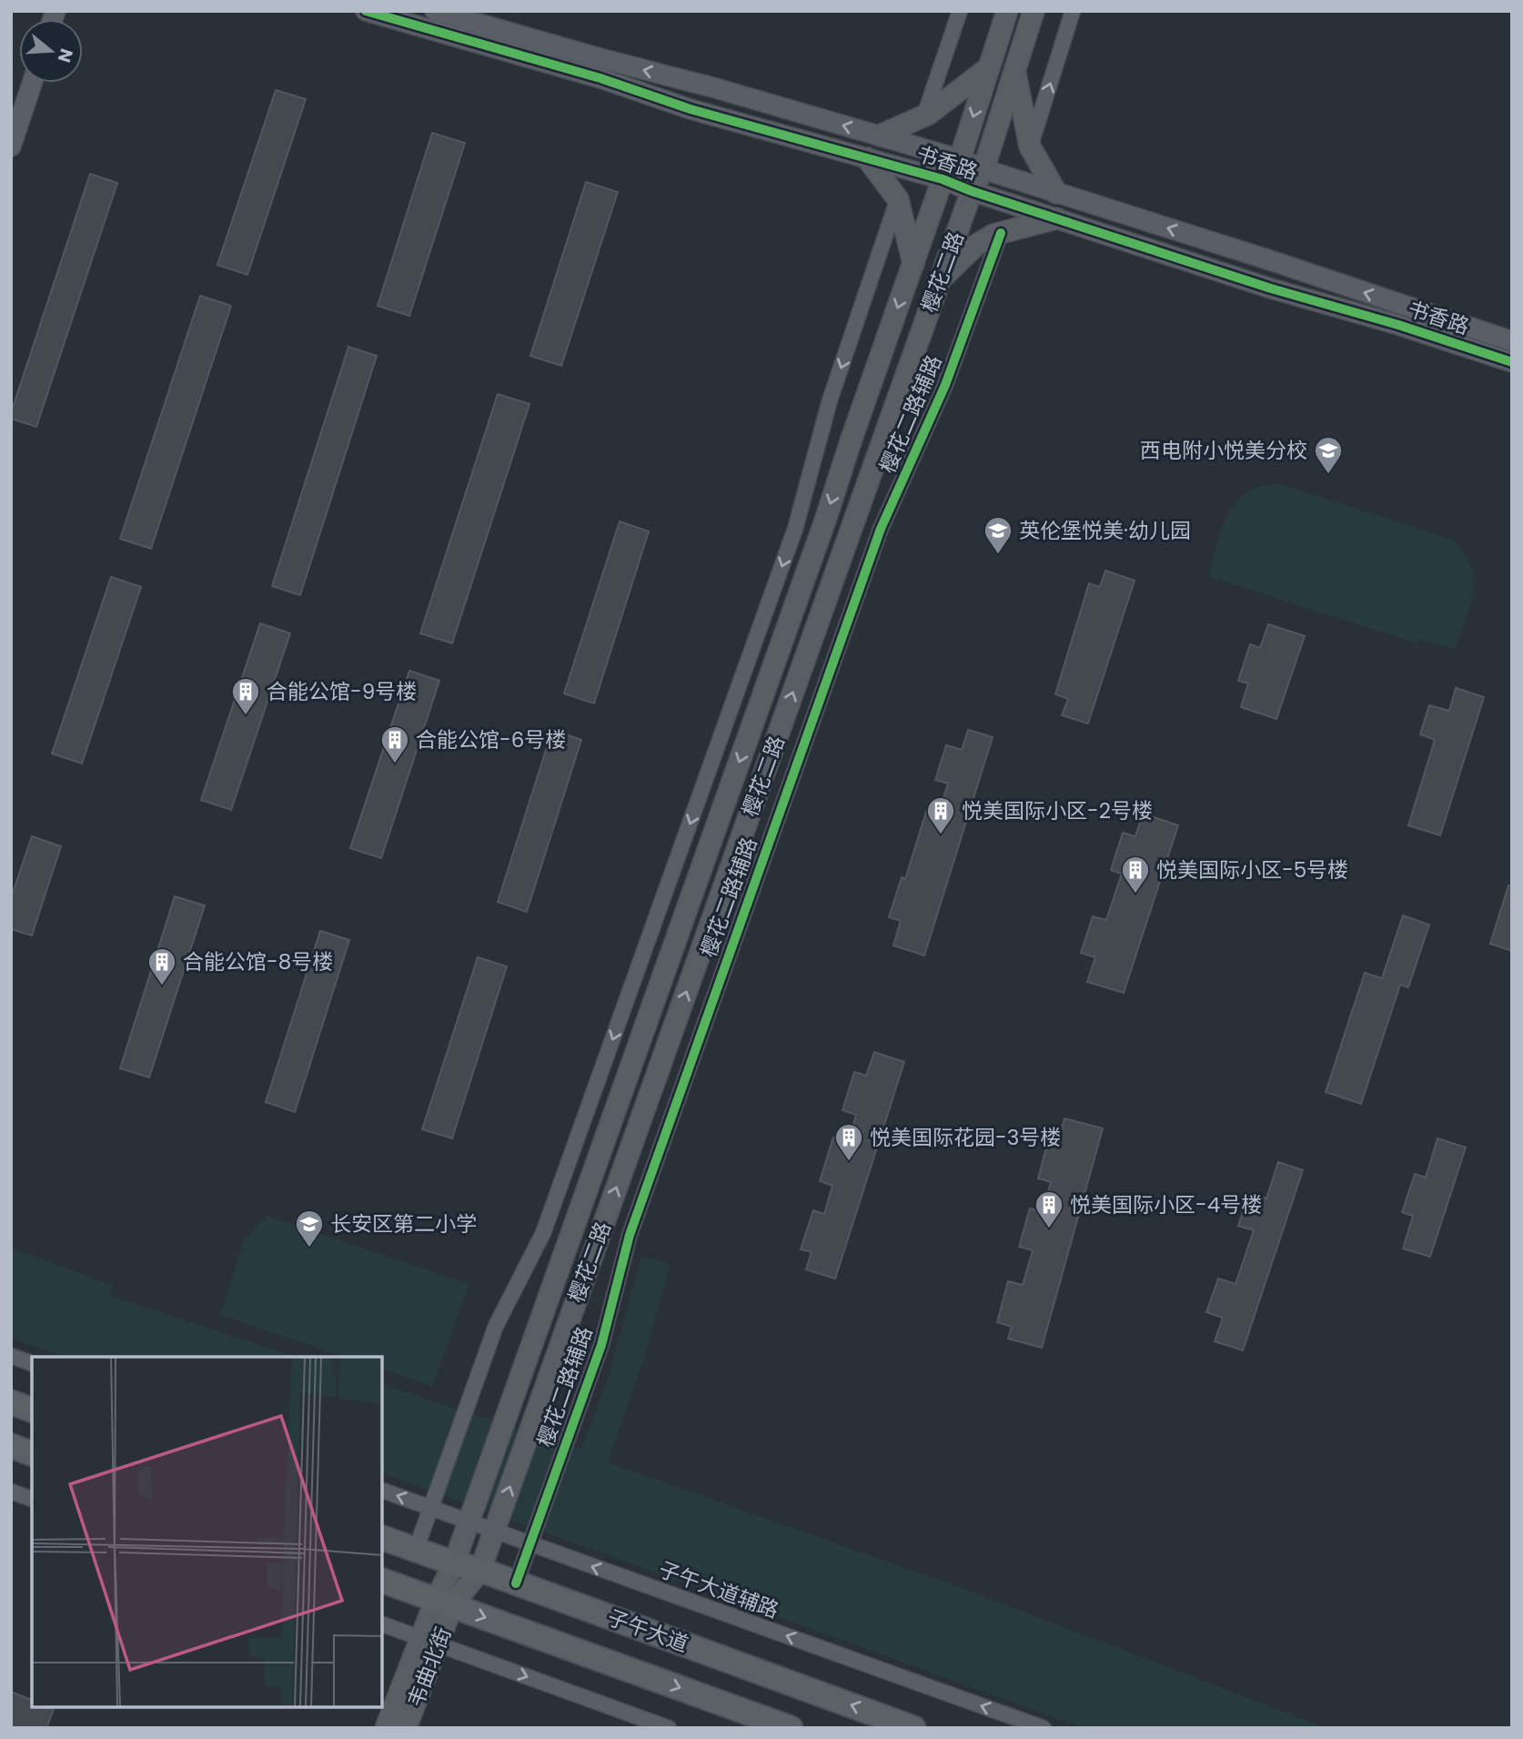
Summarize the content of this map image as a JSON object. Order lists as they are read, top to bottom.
{
  "streets": {
    "main road": ["樱花二路", "子午大道", "韦曲北街"],
    "street": ["书香路", "樱花二路辅路", "子午大道辅路"]
  },
  "crossings": [
    ["书香路", "樱花二路"],
    ["樱花二路", "子午大道辅路"],
    ["樱花二路", "子午大道"],
    ["樱花二路", "韦曲北街"],
    ["樱花二路辅路", "子午大道辅路"],
    ["樱花二路辅路", "子午大道"],
    ["子午大道", "韦曲北街"]
  ],
  "places": {
    "school or university": ["西电附小悦美分校", "英伦堡悦美·幼儿园", "长安区第二小学"],
    "building": [
      "合能公馆-9号楼",
      "合能公馆-6号楼",
      "悦美国际小区-2号楼",
      "悦美国际小区-5号楼",
      "合能公馆-8号楼",
      "悦美国际花园-3号楼",
      "悦美国际小区-4号楼"
    ]
  },
  "north": "right"
}
